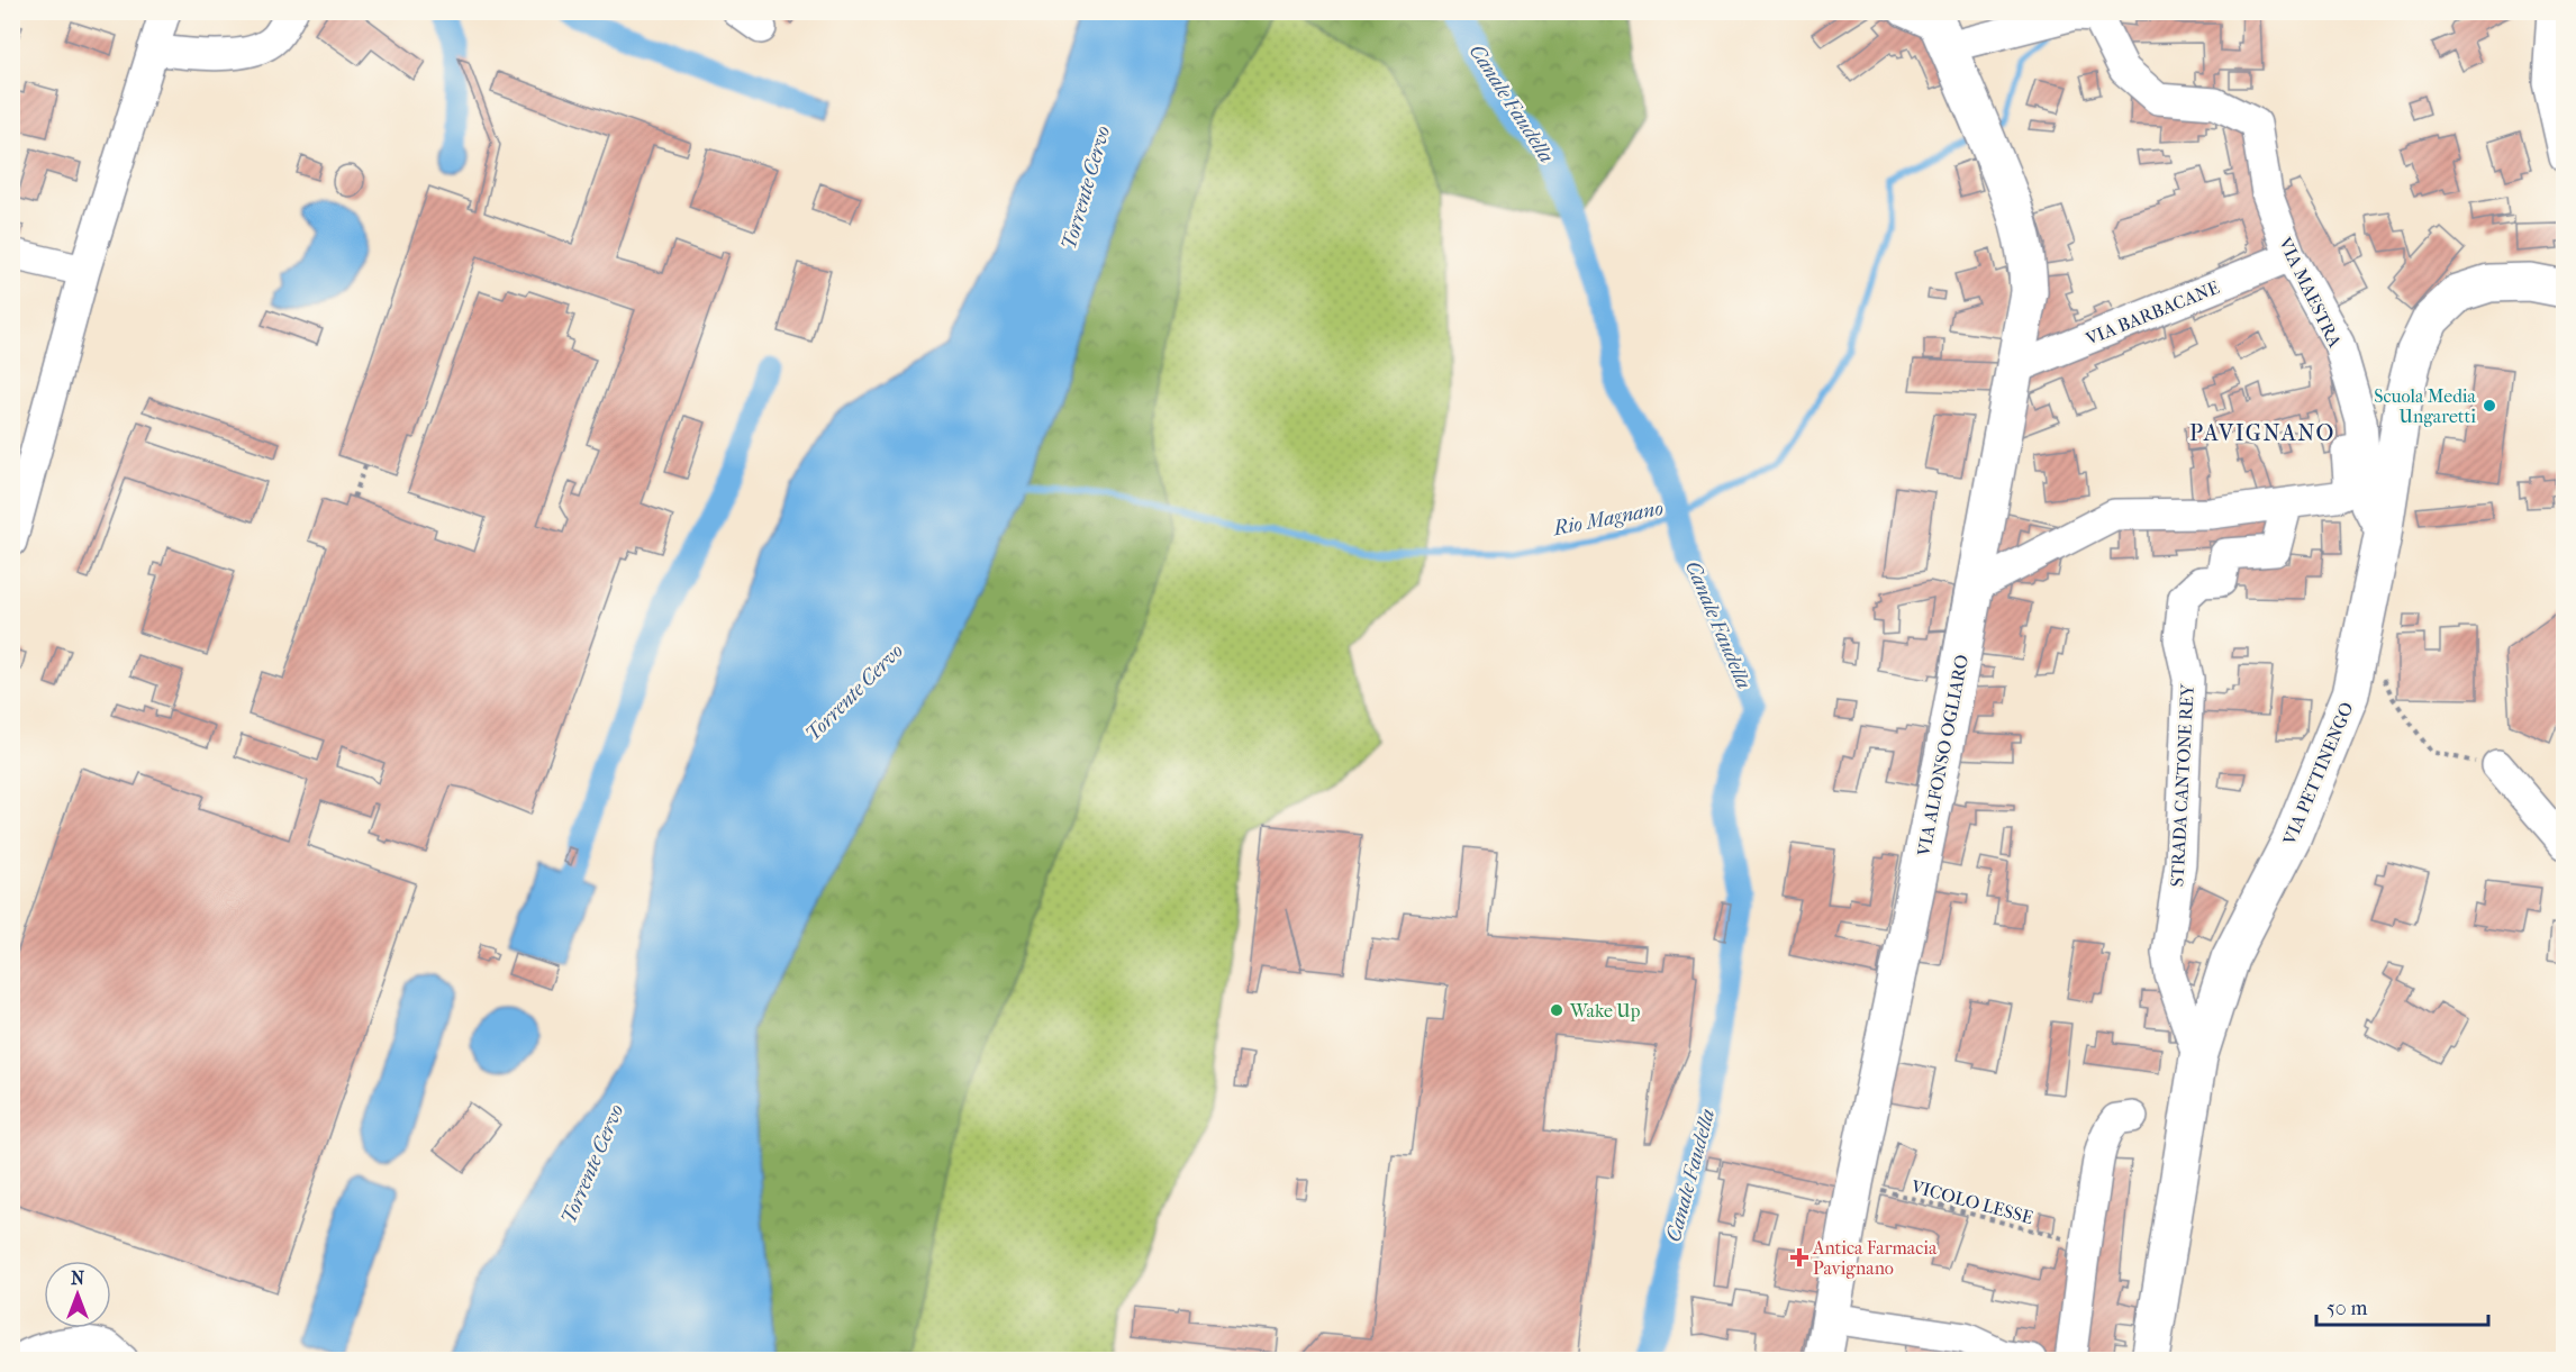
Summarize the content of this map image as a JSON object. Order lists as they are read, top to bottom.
{
  "streets": {
    "main road": ["VIA ALFONSO OGLIARO", "VIA PETTINENGO"],
    "street": ["VIA MAESTRA", "VIA BARBACANE", "STRADA CANTONE REY"],
    "path": ["VICOLO LESSE"]
  },
  "crossings": [
    ["VIA MAESTRA", "VIA BARBACANE"],
    ["VIA MAESTRA", "VIA ALFONSO OGLIARO"],
    ["VIA MAESTRA", "VIA PETTINENGO"],
    ["VIA BARBACANE", "VIA ALFONSO OGLIARO"],
    ["VIA ALFONSO OGLIARO", "VICOLO LESSE"],
    ["VIA PETTINENGO", "STRADA CANTONE REY"]
  ],
  "districts": ["PAVIGNANO"],
  "water": ["Canale Faudella", "Torrente Cervo", "Rio Magnano"],
  "places": {
    "other": ["Scuola Media Ungaretti", "Wake Up"],
    "health": ["Antica Farmacia Pavignano"]
  },
  "scale_bar": "50 m",
  "north": "top"
}
